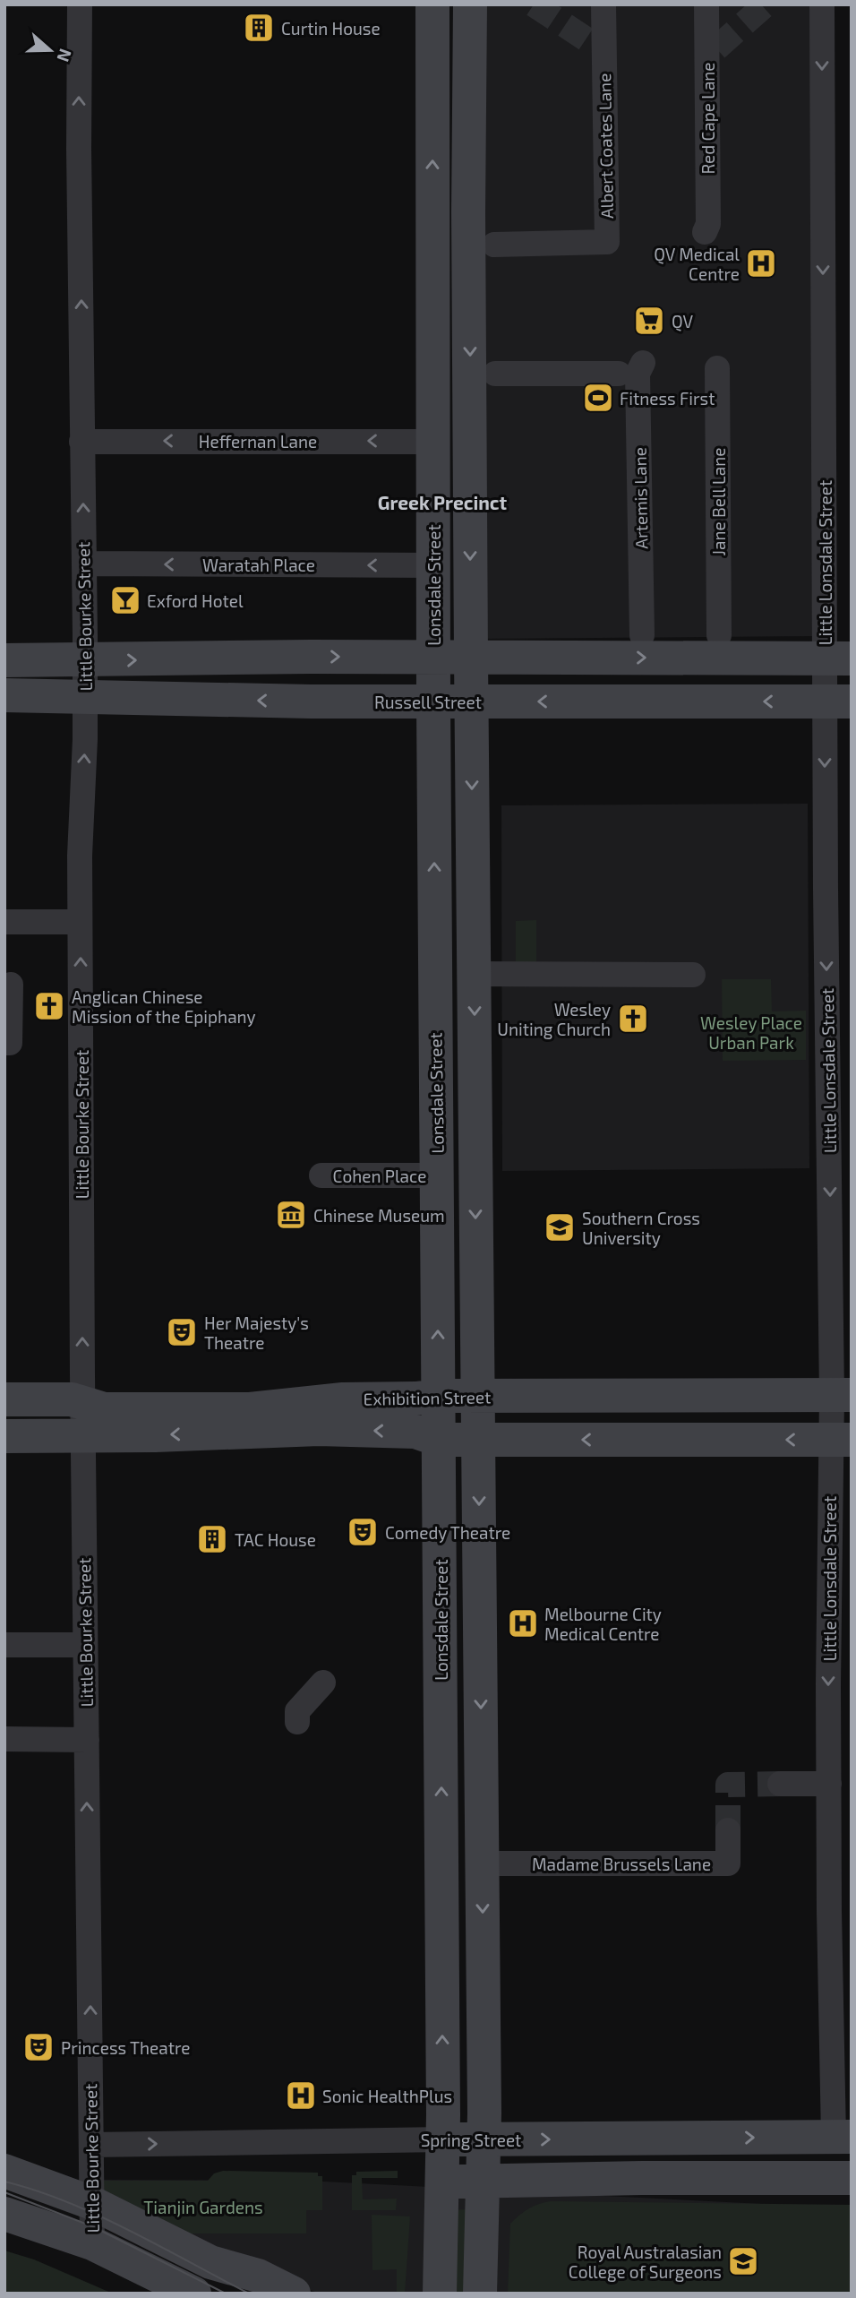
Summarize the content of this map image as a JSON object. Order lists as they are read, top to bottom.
{
  "streets": {
    "main road": [
      "Lonsdale Street",
      "Russell Street",
      "Exhibition Street",
      "Spring Street"
    ],
    "street": [
      "Red Cape Lane",
      "Albert Coates Lane",
      "Heffernan Lane",
      "Artemis Lane",
      "Jane Bell Lane",
      "Little Lonsdale Street",
      "Waratah Place",
      "Little Bourke Street",
      "Cohen Place",
      "Madame Brussels Lane"
    ]
  },
  "crossings": [
    ["Heffernan Lane", "Lonsdale Street"],
    ["Heffernan Lane", "Little Bourke Street"],
    ["Little Lonsdale Street", "Russell Street"],
    ["Little Lonsdale Street", "Exhibition Street"],
    ["Little Lonsdale Street", "Spring Street"],
    ["Waratah Place", "Lonsdale Street"],
    ["Waratah Place", "Little Bourke Street"],
    ["Lonsdale Street", "Russell Street"],
    ["Lonsdale Street", "Cohen Place"],
    ["Lonsdale Street", "Exhibition Street"],
    ["Lonsdale Street", "Spring Street"],
    ["Little Bourke Street", "Russell Street"],
    ["Little Bourke Street", "Exhibition Street"],
    ["Little Bourke Street", "Spring Street"]
  ],
  "one_way": [
    "Heffernan Lane",
    "Little Lonsdale Street",
    "Waratah Place",
    "Little Bourke Street",
    "Spring Street"
  ],
  "districts": ["Greek Precinct"],
  "parks": ["Wesley Place Urban Park", "Tianjin Gardens"],
  "places": {
    "building": ["Curtin House", "TAC House"],
    "hospital": ["QV Medical Centre", "Melbourne City Medical Centre", "Sonic HealthPlus"],
    "supermarket": ["QV"],
    "sports": ["Fitness First"],
    "bar": ["Exford Hotel"],
    "church": ["Anglican Chinese Mission of the Epiphany", "Wesley Uniting Church"],
    "museum": ["Chinese Museum"],
    "school or university": ["Southern Cross University", "Royal Australasian College of Surgeons"],
    "theatre": ["Her Majesty's Theatre", "Comedy Theatre", "Princess Theatre"]
  },
  "north": "right"
}
